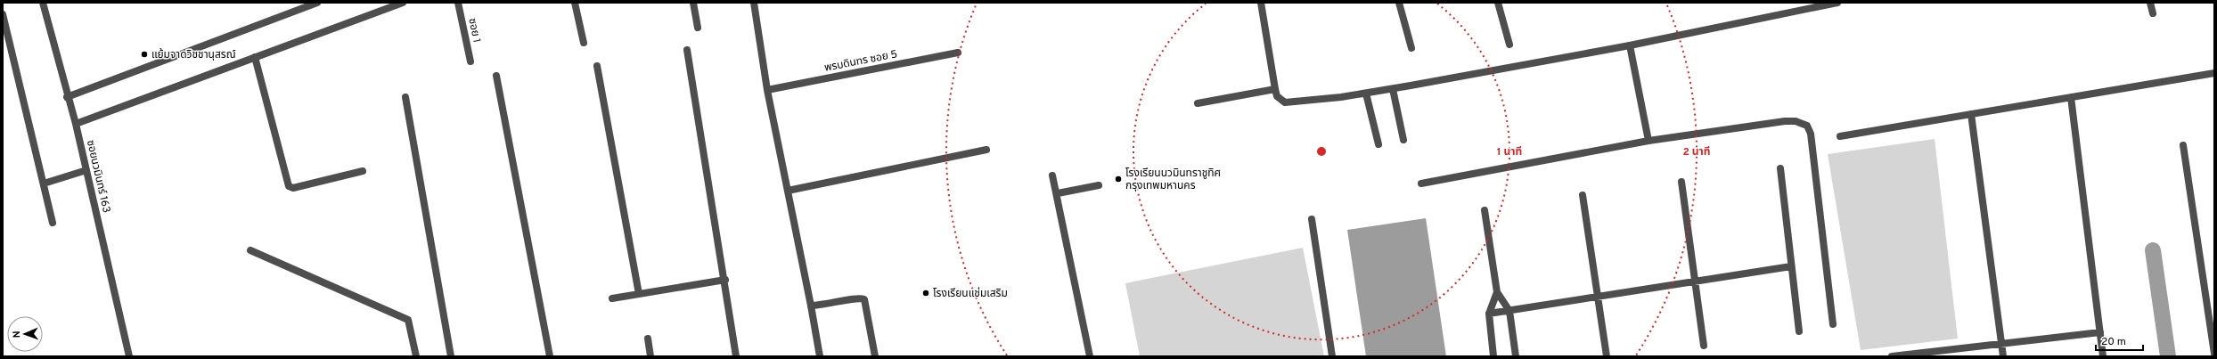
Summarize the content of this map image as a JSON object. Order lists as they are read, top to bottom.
{
  "streets": {
    "street": ["ซอย 1", "พรบดินทร ซอย 5", "ซอยนวมินทร์ 163"]
  },
  "places": ["แย้มจาดวิชชานุสรณ์", "โรงเรียนนวมินทราชูทิศ กรุงเทพมหานคร", "โรงเรียนแช่มเสริม"],
  "scale_bar": "20 m",
  "north": "left",
  "rings": ["1 นาที", "2 นาที"]
}
